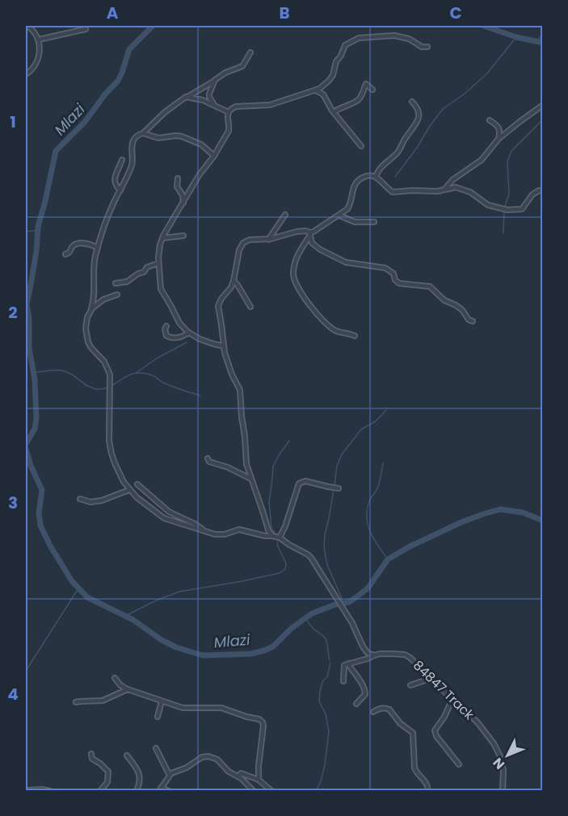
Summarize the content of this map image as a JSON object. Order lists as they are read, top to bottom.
{
  "streets": {
    "street": ["84847 Track"]
  },
  "water": ["Mlazi"],
  "north": "bottom left",
  "grid": {
    "columns": ["A", "B", "C"],
    "rows": [
      "1",
      "2",
      "3",
      "4"
    ]
  }
}
